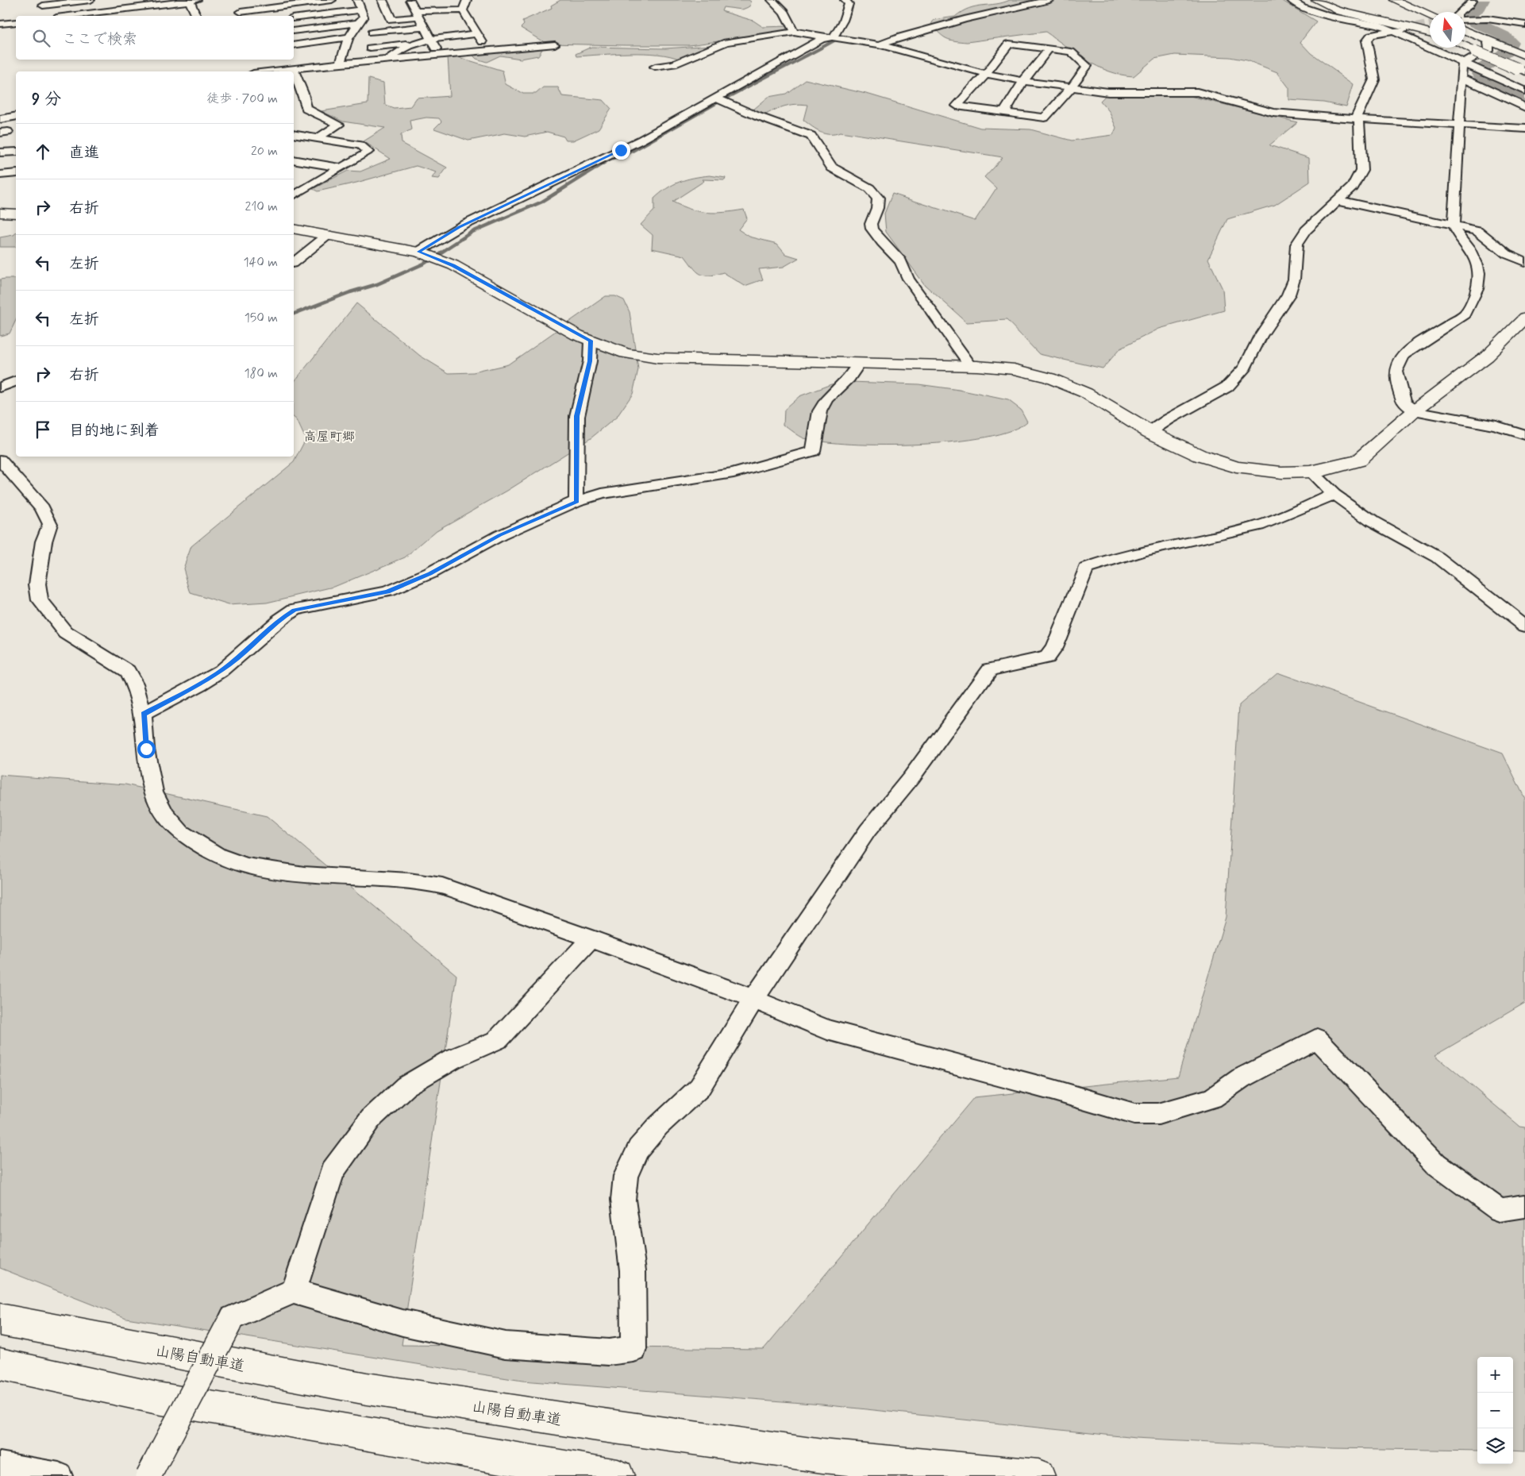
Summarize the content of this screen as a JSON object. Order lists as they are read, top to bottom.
{
  "streets": {
    "main road": ["山陽自動車道"]
  },
  "districts": ["高屋町郷"],
  "north": "top",
  "page": {
    "search": "ここで検索",
    "heading": ["9 分", "徒歩 · 700 m"],
    "list": [
      ["直進", "20 m"],
      ["右折", "210 m"],
      ["左折", "140 m"],
      ["左折", "150 m"],
      ["右折", "180 m"],
      "目的地に到着"
    ],
    "map_buttons": ["+", "−"]
  }
}
